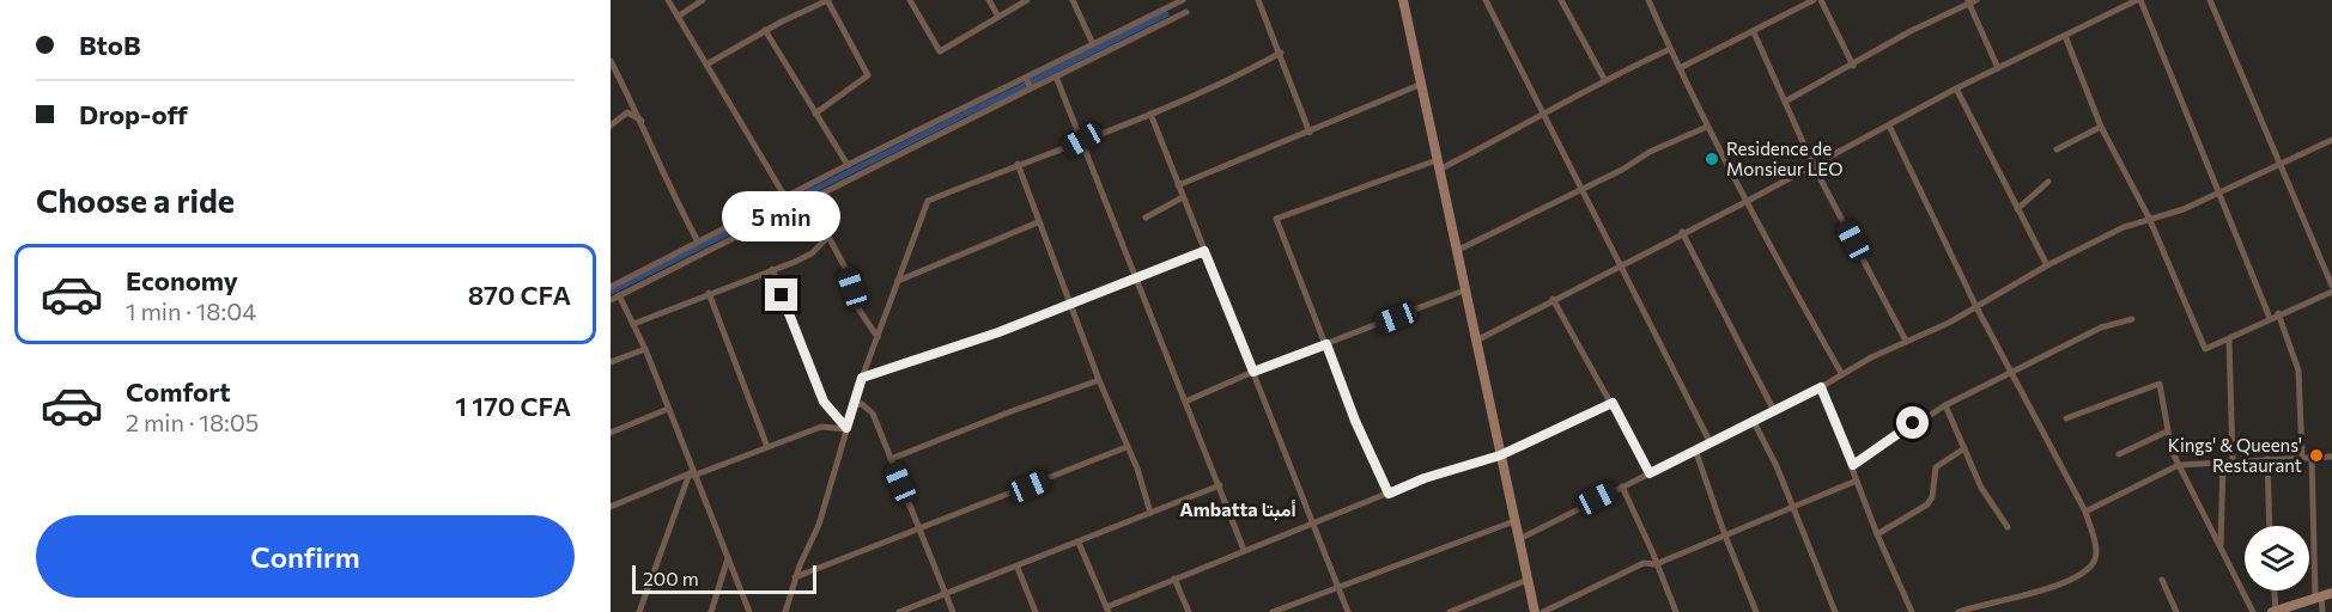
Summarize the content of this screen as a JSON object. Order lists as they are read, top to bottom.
{
  "districts": ["Ambatta أمبتا"],
  "places": ["Residence de Monsieur LEO", "Kings' & Queens' Restaurant"],
  "scale_bar": "200 m",
  "page": {
    "banner": ["BtoB", "Drop-off"],
    "heading": "Choose a ride",
    "bubble": "5 min",
    "list": [
      {
        "name": "Economy",
        "note": "1 min · 18:04",
        "value": "870 CFA"
      },
      {
        "name": "Comfort",
        "note": "2 min · 18:05",
        "value": "1 170 CFA"
      }
    ],
    "buttons": "Confirm",
    "scale": "200 m"
  }
}
